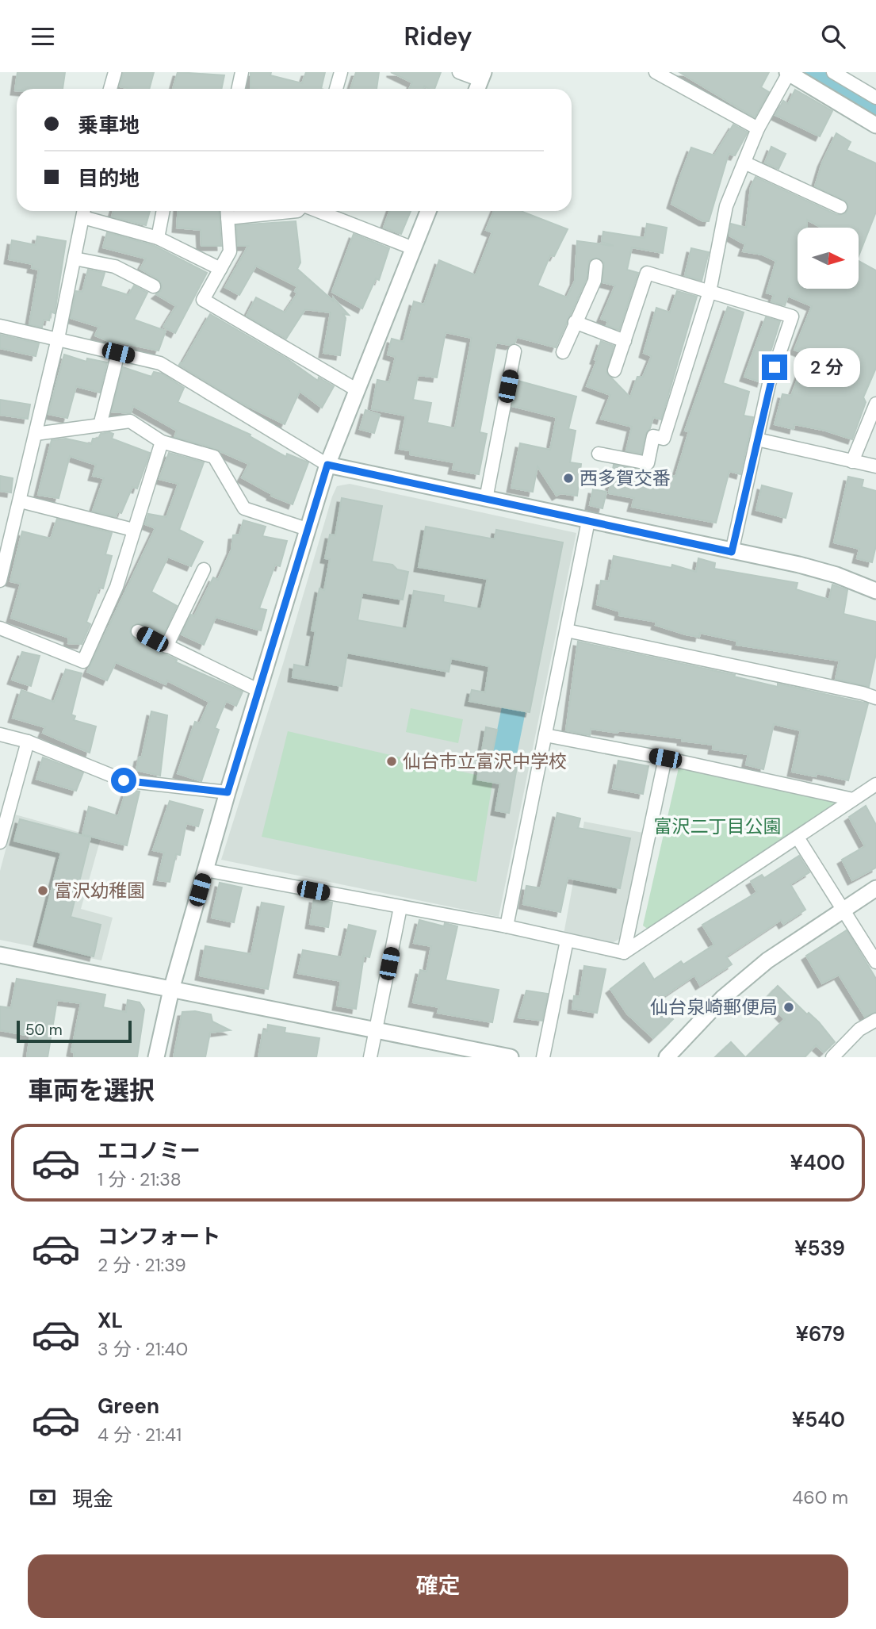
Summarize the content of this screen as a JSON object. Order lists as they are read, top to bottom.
{
  "parks": ["富沢二丁目公園"],
  "places": [
    "西多賀交番",
    "仙台市立富沢中学校",
    "富沢幼稚園",
    "仙台泉崎郵便局"
  ],
  "scale_bar": "50 m",
  "north": "right",
  "page": {
    "header": "Ridey",
    "banner": ["乗車地", "目的地"],
    "bubble": "2 分",
    "scale": "50 m",
    "heading": "車両を選択",
    "list": [
      {
        "name": "エコノミー",
        "note": "1 分 · 21:38",
        "value": "¥400"
      },
      {
        "name": "コンフォート",
        "note": "2 分 · 21:39",
        "value": "¥539"
      },
      {
        "name": "XL",
        "note": "3 分 · 21:40",
        "value": "¥679"
      },
      {
        "name": "Green",
        "note": "4 分 · 21:41",
        "value": "¥540"
      }
    ],
    "pay": ["現金", "460 m"],
    "buttons": "確定"
  }
}
